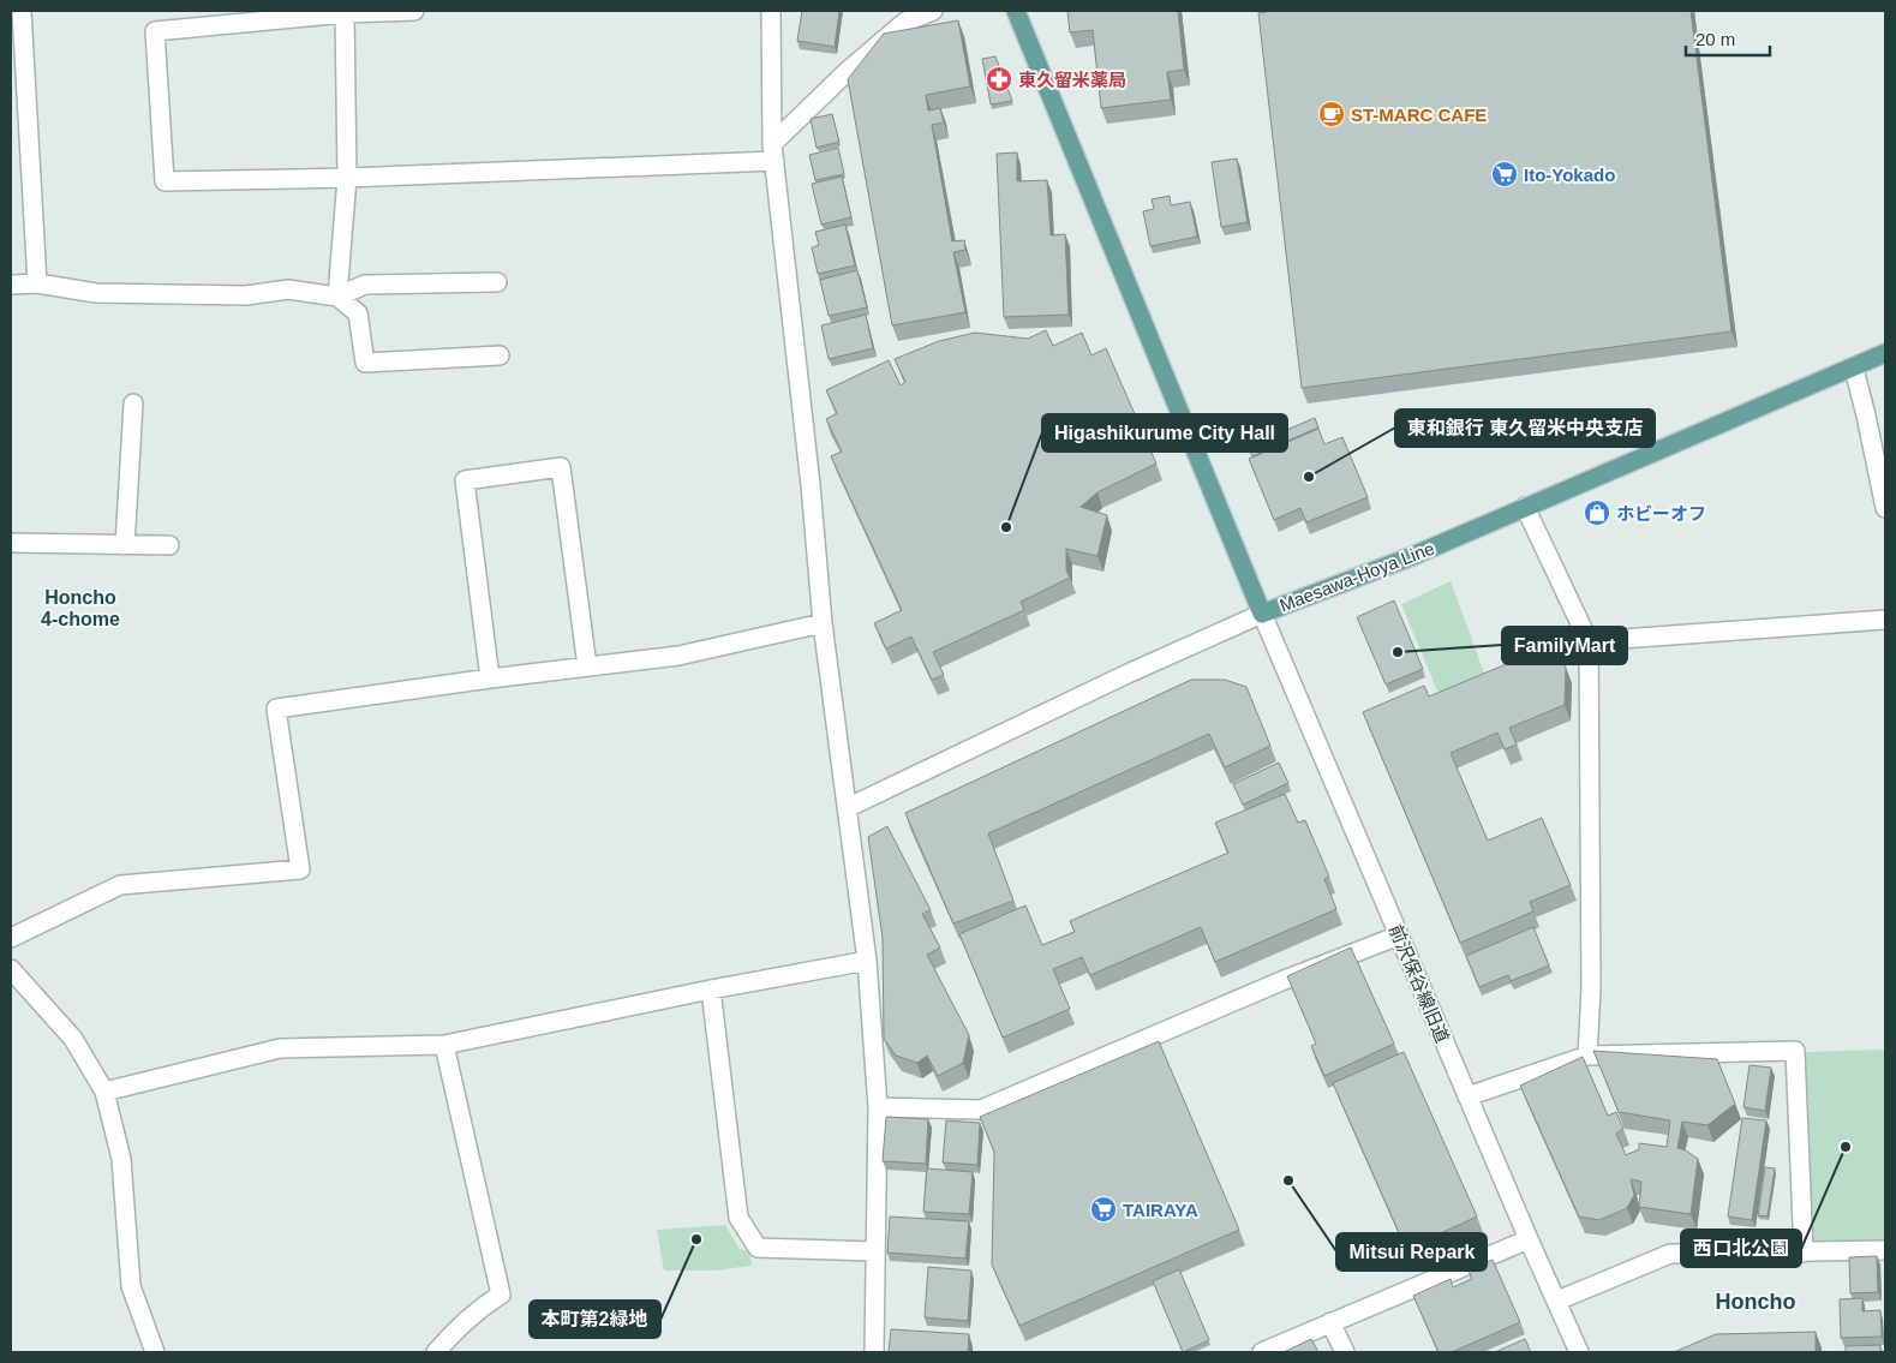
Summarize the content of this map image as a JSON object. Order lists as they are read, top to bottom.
{
  "streets": {
    "main road": ["Maesawa-Hoya Line"],
    "street": ["前沢保谷線旧道"]
  },
  "crossings": [
    ["Maesawa-Hoya Line", "前沢保谷線旧道"]
  ],
  "districts": ["Honcho 4-chome", "Honcho"],
  "places": {
    "pharmacy": ["東久留米薬局"],
    "cafe": ["ST-MARC CAFE"],
    "supermarket": ["Ito-Yokado", "TAIRAYA"],
    "other": [
      "東和銀行 東久留米中央支店",
      "Higashikurume City Hall",
      "FamilyMart",
      "西口北公園",
      "Mitsui Repark",
      "本町第2緑地"
    ],
    "shop": ["ホビーオフ"]
  },
  "scale_bar": "20 m"
}
